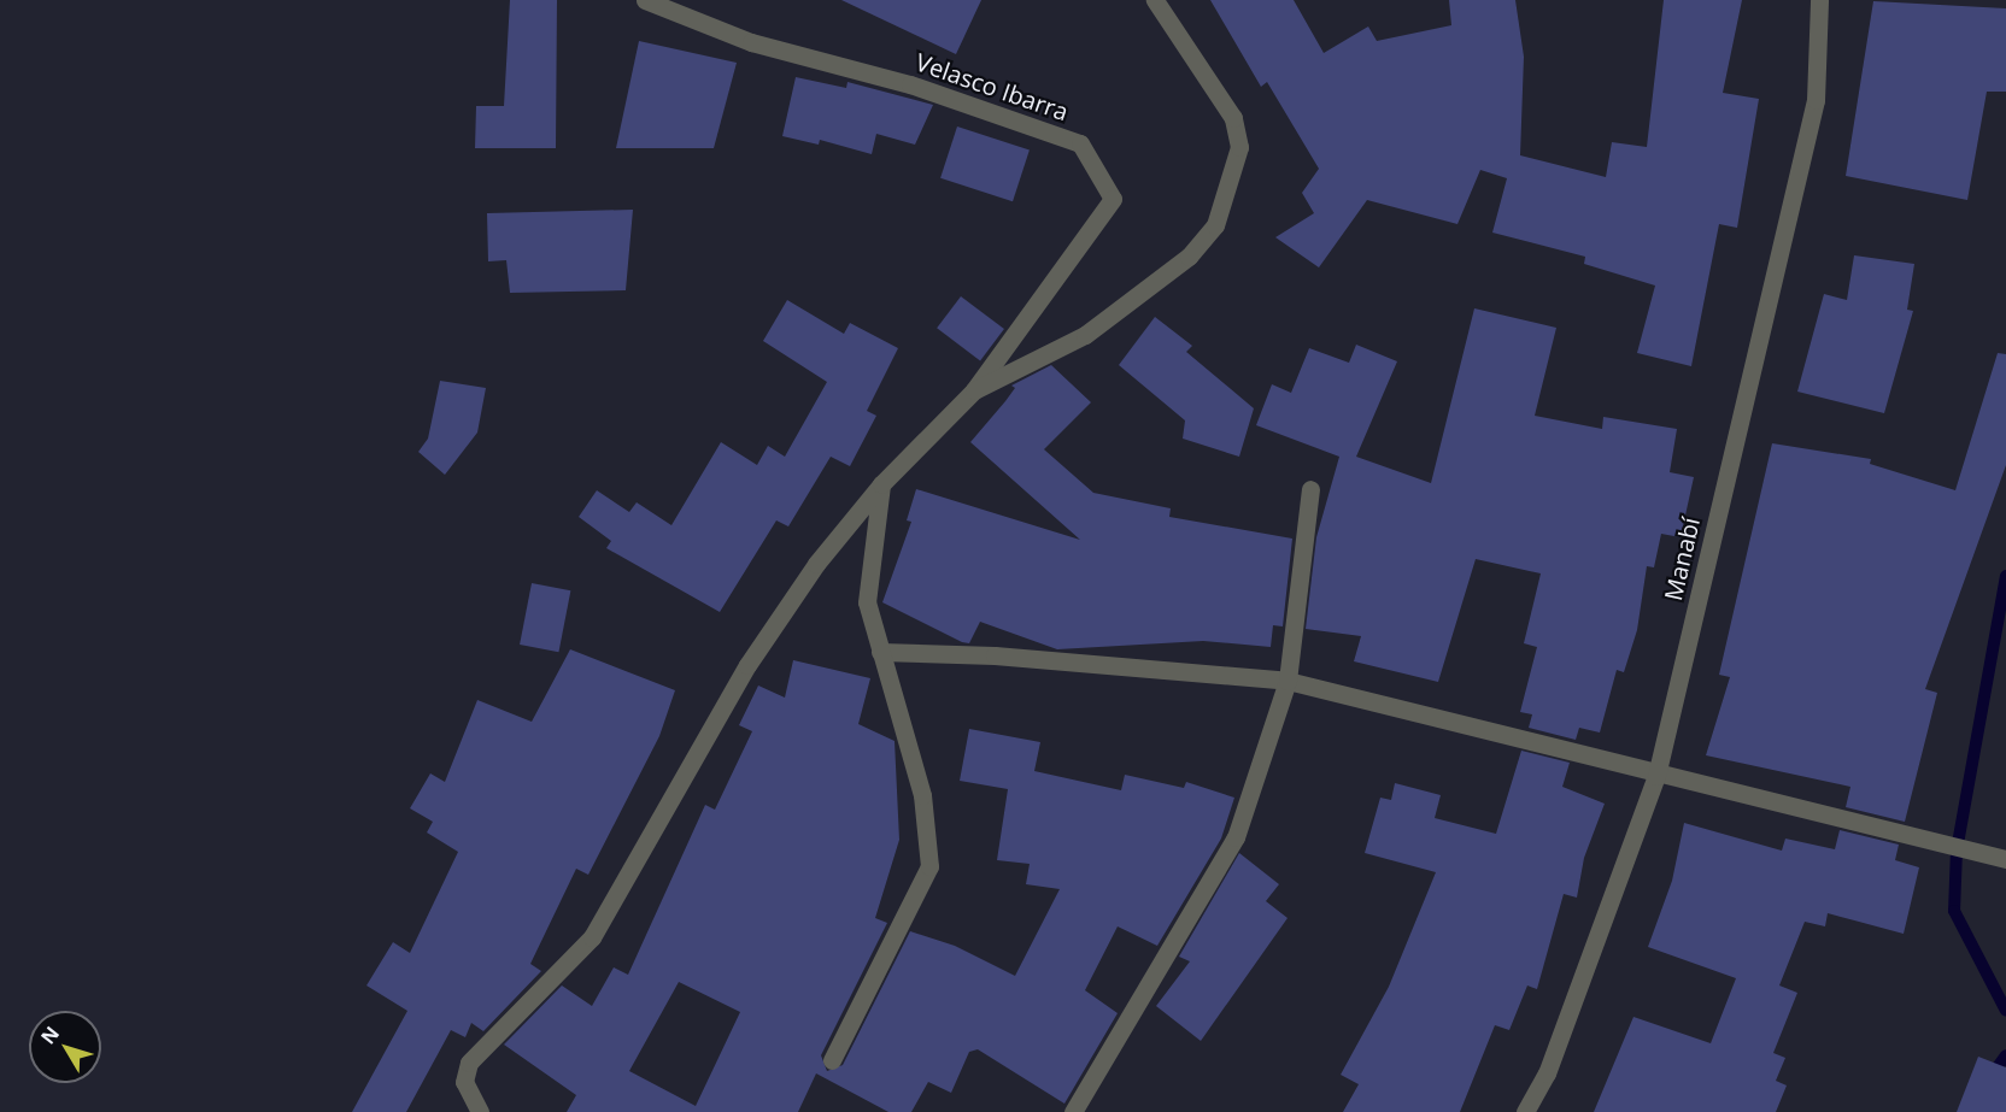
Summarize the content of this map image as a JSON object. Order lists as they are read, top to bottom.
{
  "streets": {
    "street": ["Velasco Ibarra", "Manabí"]
  },
  "north": "top left"
}
